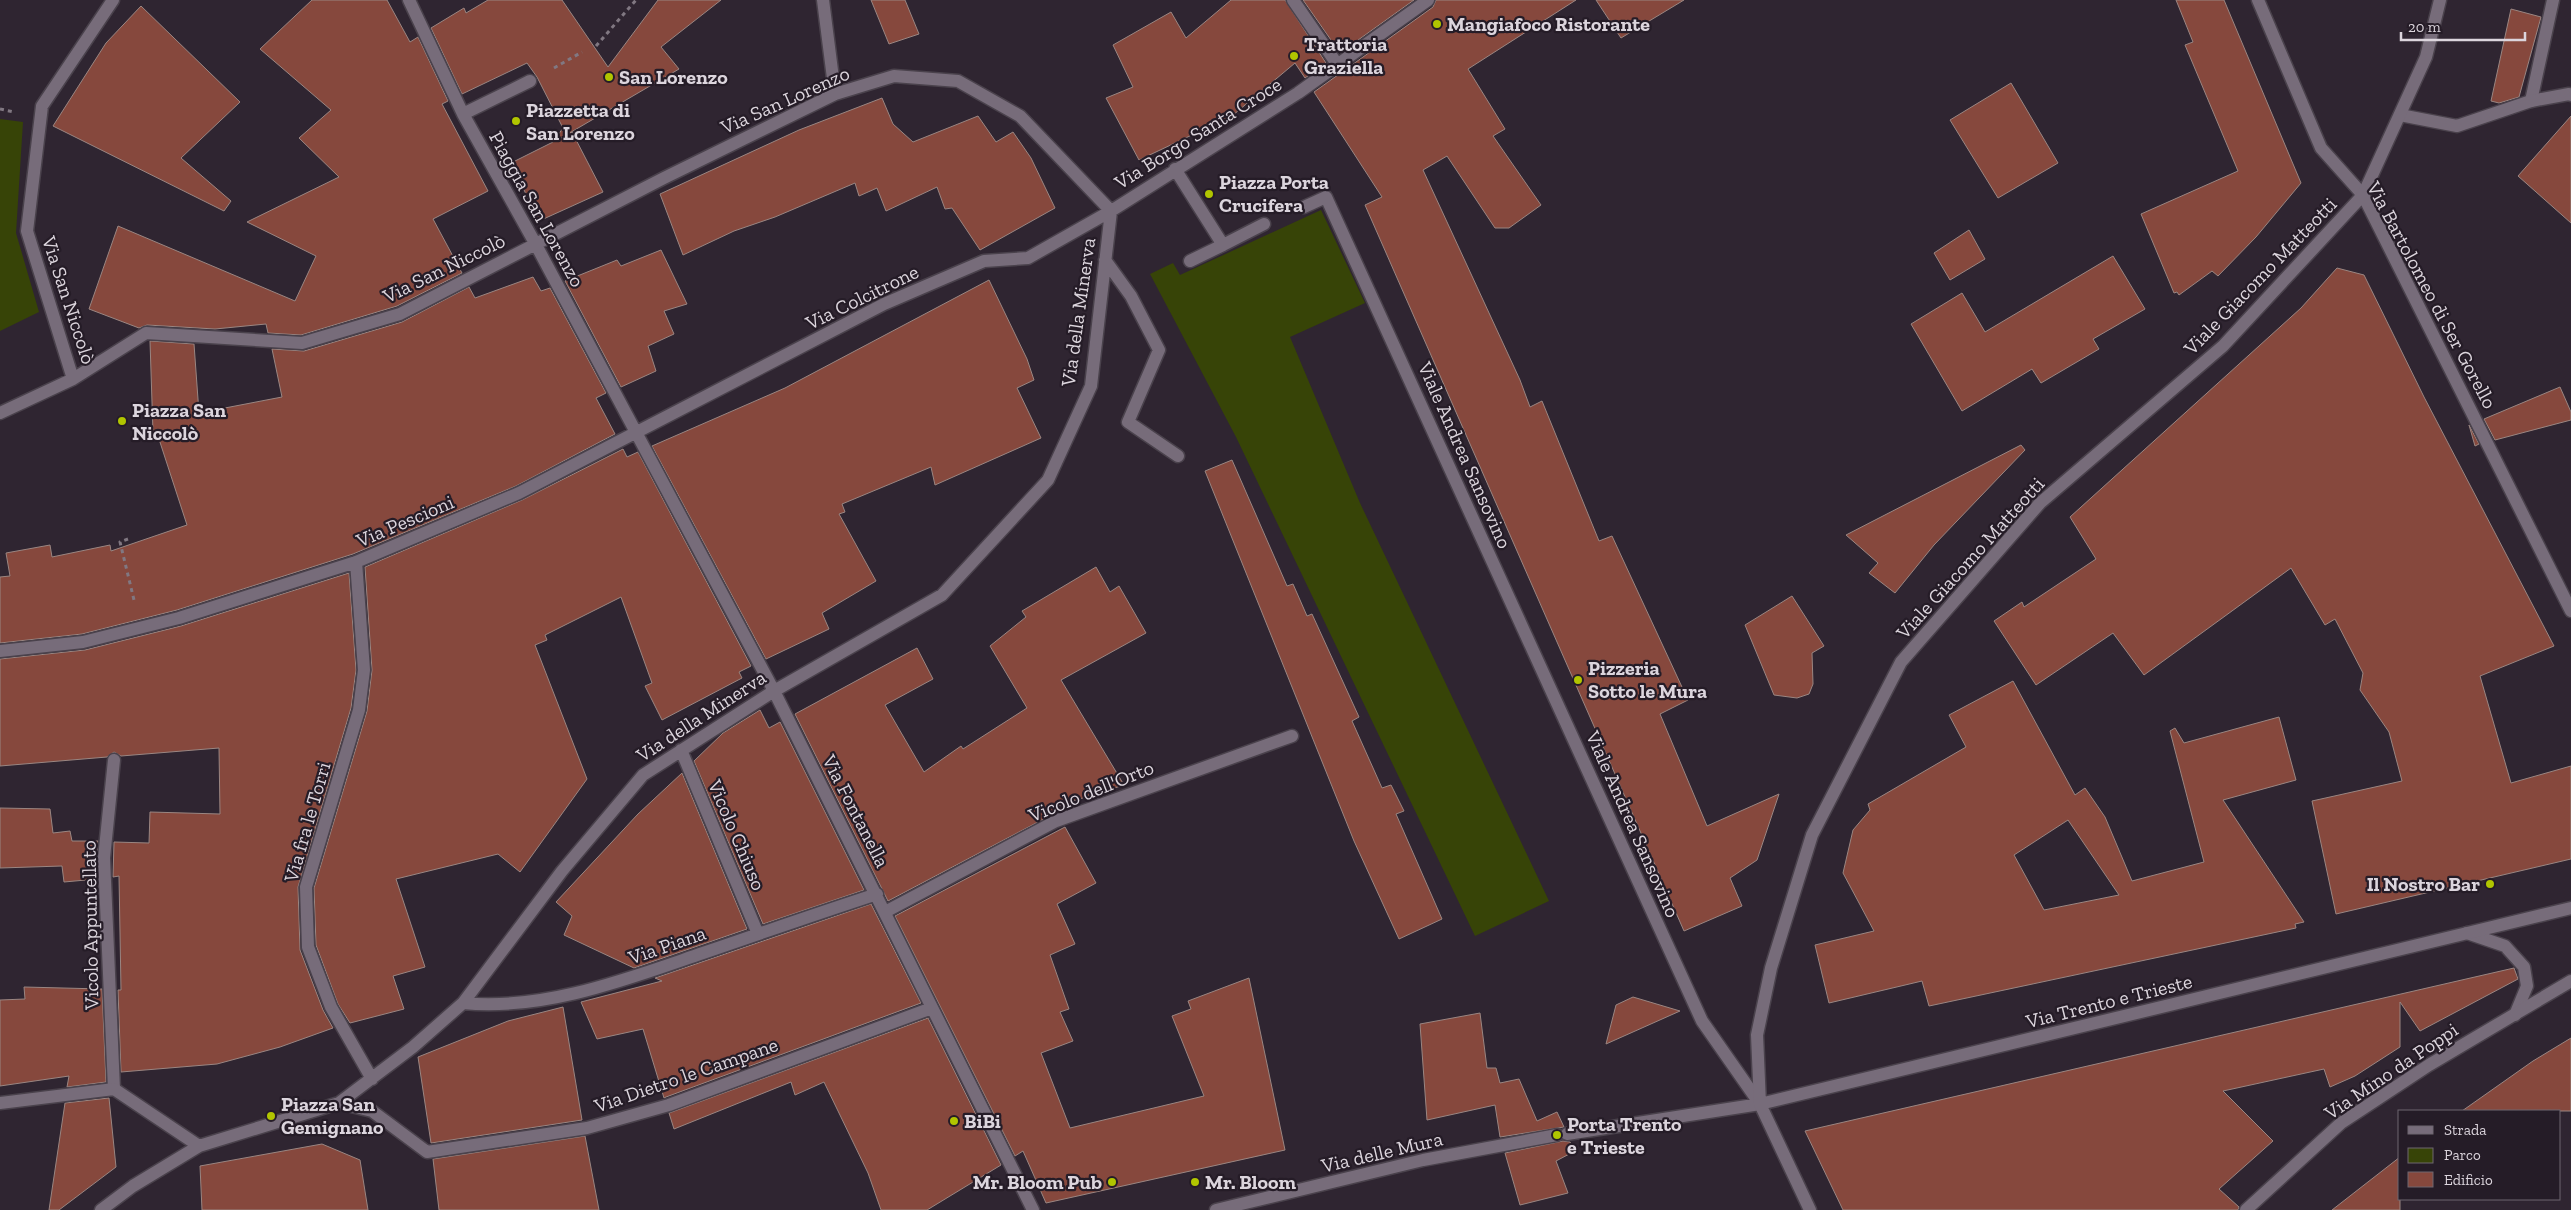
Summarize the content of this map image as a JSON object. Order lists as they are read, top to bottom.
{
  "streets": {
    "street": [
      "Via San Lorenzo",
      "Via Borgo Santa Croce",
      "Piaggia San Lorenzo",
      "Via San Niccolò",
      "Viale Giacomo Matteotti",
      "Via Bartolomeo di Ser Gorello",
      "Via Colcitrone",
      "Via della Minerva",
      "Viale Andrea Sansovino",
      "Via Pescioni",
      "Vicolo dell'Orto",
      "Via Fontanella",
      "Via fra le Torri",
      "Vicolo Chiuso",
      "Vicolo Appuntellato",
      "Via Piana",
      "Via Trento e Trieste",
      "Via Mino da Poppi",
      "Via Dietro le Campane",
      "Via delle Mura"
    ]
  },
  "crossings": [
    ["Via San Lorenzo", "Via Borgo Santa Croce"],
    ["Via San Lorenzo", "Piaggia San Lorenzo"],
    ["Via San Lorenzo", "Via San Niccolò"],
    ["Via San Lorenzo", "Via Colcitrone"],
    ["Via San Lorenzo", "Via della Minerva"],
    ["Via Borgo Santa Croce", "Via Colcitrone"],
    ["Via Borgo Santa Croce", "Via della Minerva"],
    ["Piaggia San Lorenzo", "Via San Niccolò"],
    ["Piaggia San Lorenzo", "Via Colcitrone"],
    ["Piaggia San Lorenzo", "Via Pescioni"],
    ["Piaggia San Lorenzo", "Via Fontanella"],
    ["Viale Giacomo Matteotti", "Via Bartolomeo di Ser Gorello"],
    ["Viale Giacomo Matteotti", "Viale Andrea Sansovino"],
    ["Viale Giacomo Matteotti", "Via Trento e Trieste"],
    ["Viale Giacomo Matteotti", "Via delle Mura"],
    ["Via Colcitrone", "Via della Minerva"],
    ["Via Colcitrone", "Via Pescioni"],
    ["Via Colcitrone", "Via Fontanella"],
    ["Via della Minerva", "Via Fontanella"],
    ["Via della Minerva", "Via fra le Torri"],
    ["Via della Minerva", "Vicolo Chiuso"],
    ["Via della Minerva", "Via Piana"],
    ["Via della Minerva", "Via Dietro le Campane"],
    ["Viale Andrea Sansovino", "Via Trento e Trieste"],
    ["Viale Andrea Sansovino", "Via delle Mura"],
    ["Via Pescioni", "Via Fontanella"],
    ["Via Pescioni", "Via fra le Torri"],
    ["Vicolo dell'Orto", "Via Fontanella"],
    ["Via Fontanella", "Via Piana"],
    ["Via Fontanella", "Via Dietro le Campane"],
    ["Vicolo Chiuso", "Via Piana"],
    ["Via Trento e Trieste", "Via delle Mura"]
  ],
  "places": [
    "Mangiafoco Ristorante",
    "Trattoria Graziella",
    "San Lorenzo",
    "Piazzetta di San Lorenzo",
    "Piazza Porta Crucifera",
    "Piazza San Niccolò",
    "Pizzeria Sotto le Mura",
    "Il Nostro Bar",
    "Piazza San Gemignano",
    "BiBi",
    "Porta Trento e Trieste",
    "Mr. Bloom Pub",
    "Mr. Bloom"
  ],
  "legend": ["Strada", "Parco", "Edificio"],
  "scale_bar": "20 m"
}
